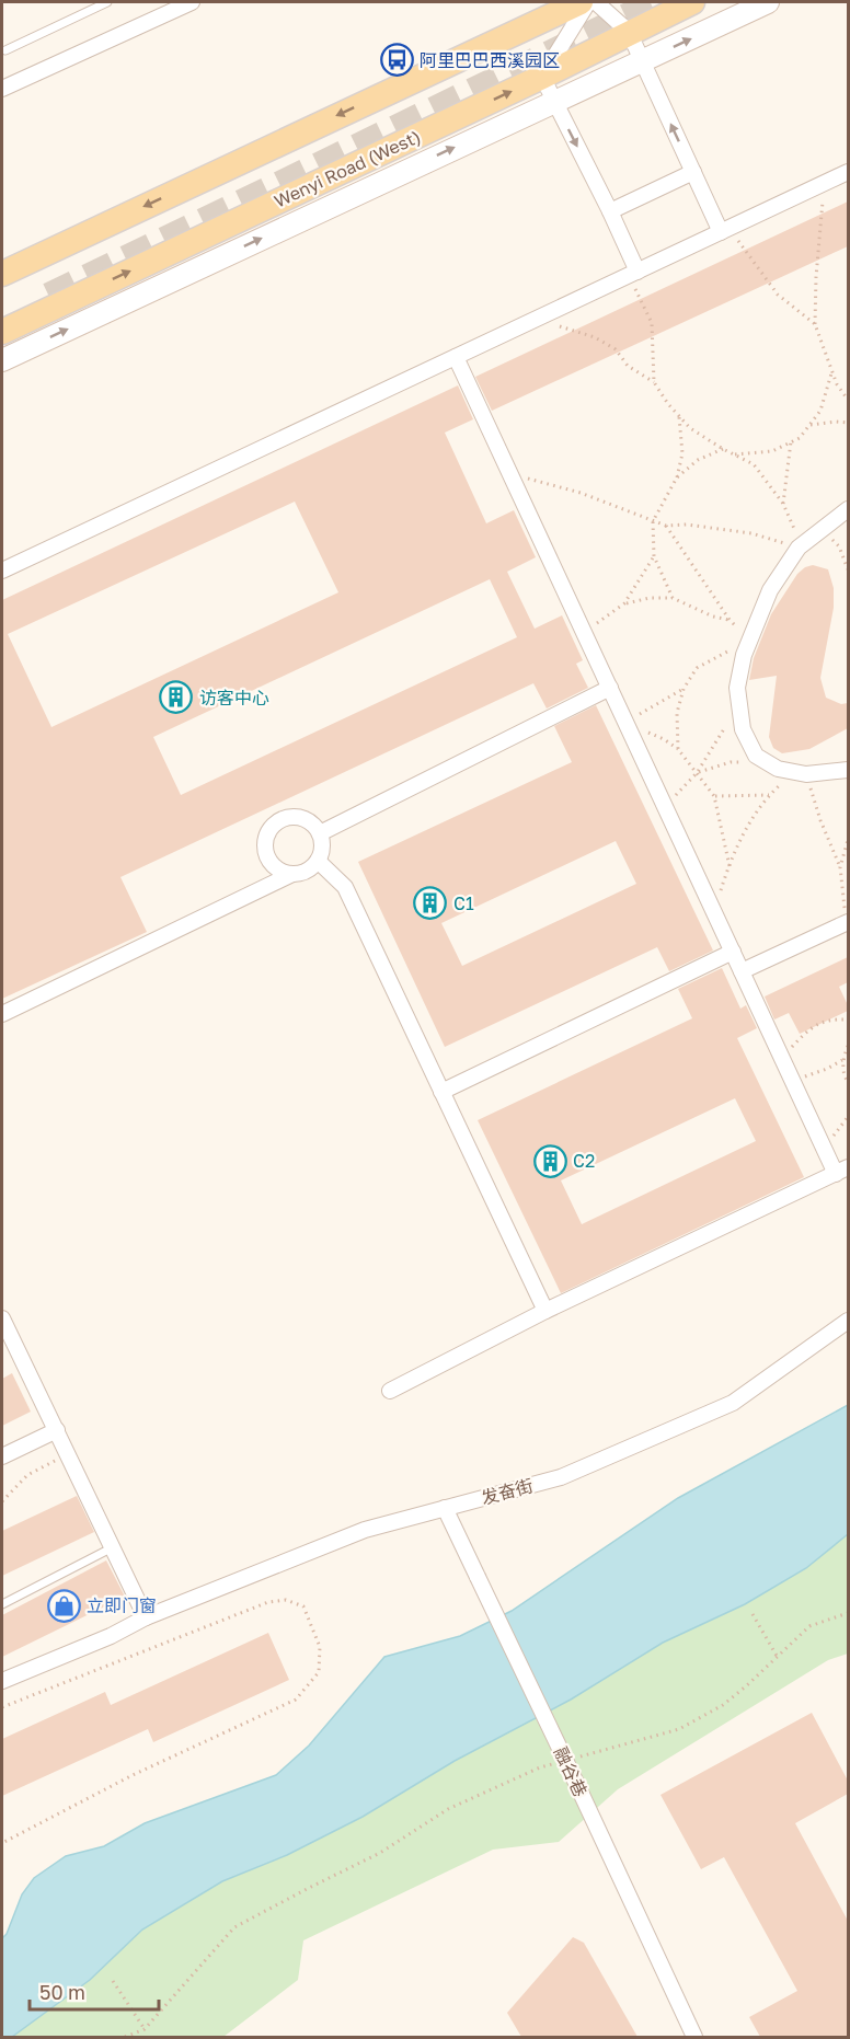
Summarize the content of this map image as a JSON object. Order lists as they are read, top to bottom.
{
  "streets": {
    "main road": ["Wenyi Road (West)"],
    "street": ["发奋街", "融谷巷"]
  },
  "crossings": [
    ["发奋街", "融谷巷"]
  ],
  "places": {
    "bus stop": ["阿里巴巴西溪园区"],
    "building": ["访客中心", "C1", "C2"],
    "shop": ["立即门窗"]
  },
  "scale_bar": "50 m"
}
